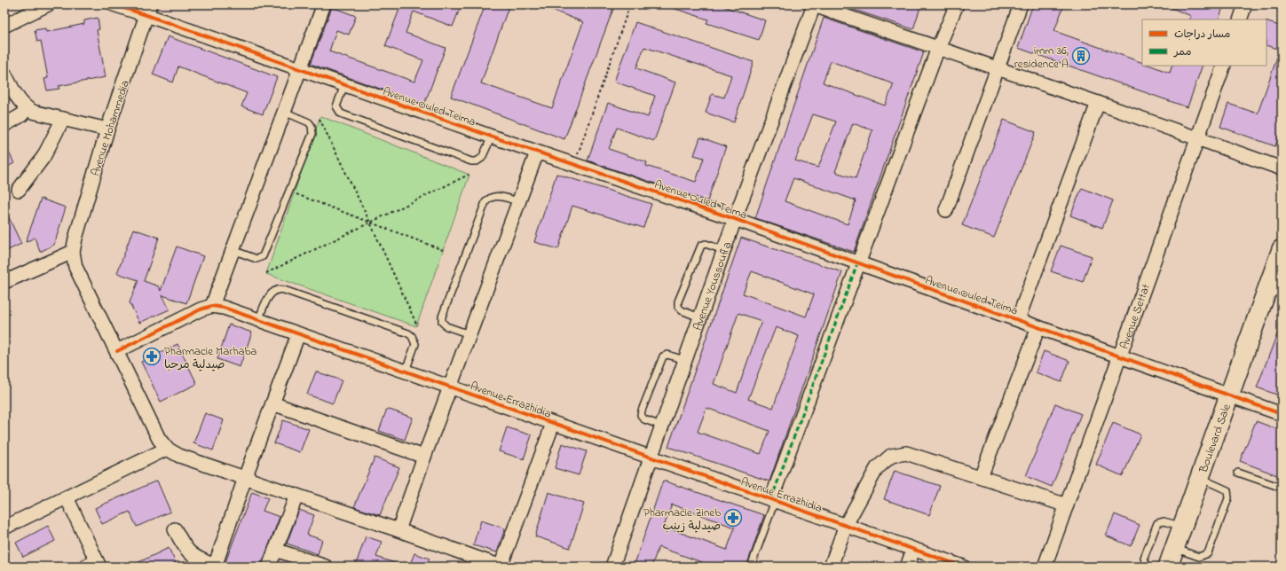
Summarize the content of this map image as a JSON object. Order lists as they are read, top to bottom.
{
  "streets": {
    "street": [
      "Avenue Ouled Teima",
      "Avenue Mohammedia",
      "Avenue Youssoufia",
      "Avenue Settat",
      "Avenue Errazhidia",
      "Boulevard Sale"
    ]
  },
  "crossings": [
    ["Avenue Ouled Teima", "Avenue Mohammedia"],
    ["Avenue Ouled Teima", "Avenue Youssoufia"],
    ["Avenue Ouled Teima", "Avenue Settat"],
    ["Avenue Ouled Teima", "Boulevard Sale"],
    ["Avenue Youssoufia", "Avenue Errazhidia"]
  ],
  "places": {
    "building": ["imm 36, residence A"],
    "pharmacy": ["Pharmacie Marhaba صيدلية مرحبا", "Pharmacie Zineb صيدلية زينب"]
  },
  "legend": ["مسار دراجات", "ممر"]
}
